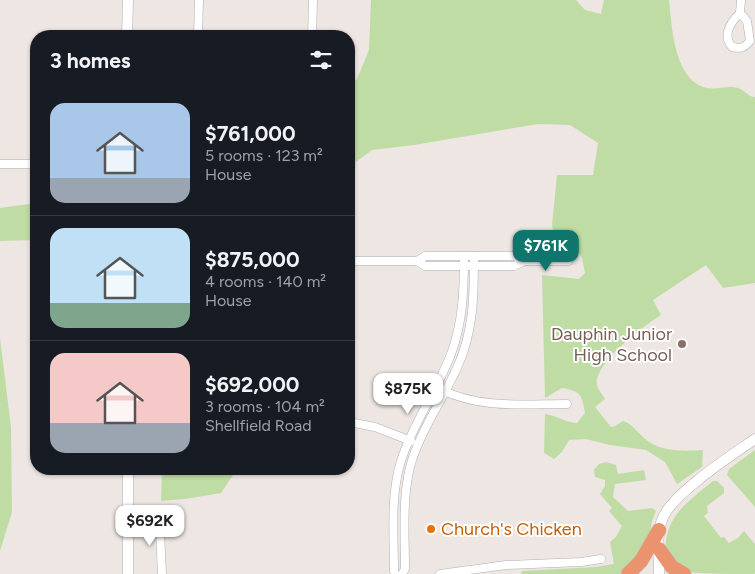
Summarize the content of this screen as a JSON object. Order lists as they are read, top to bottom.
{
  "places": ["Dauphin Junior High School", "Church's Chicken"],
  "page": {
    "heading": "3 homes",
    "list": [
      {
        "name": "$761,000",
        "note": "5 rooms · 123 m² · House"
      },
      {
        "name": "$875,000",
        "note": "4 rooms · 140 m² · House"
      },
      {
        "name": "$692,000",
        "note": "3 rooms · 104 m² · Shellfield Road"
      }
    ],
    "price": ["$761K", "$875K", "$692K"]
  }
}
